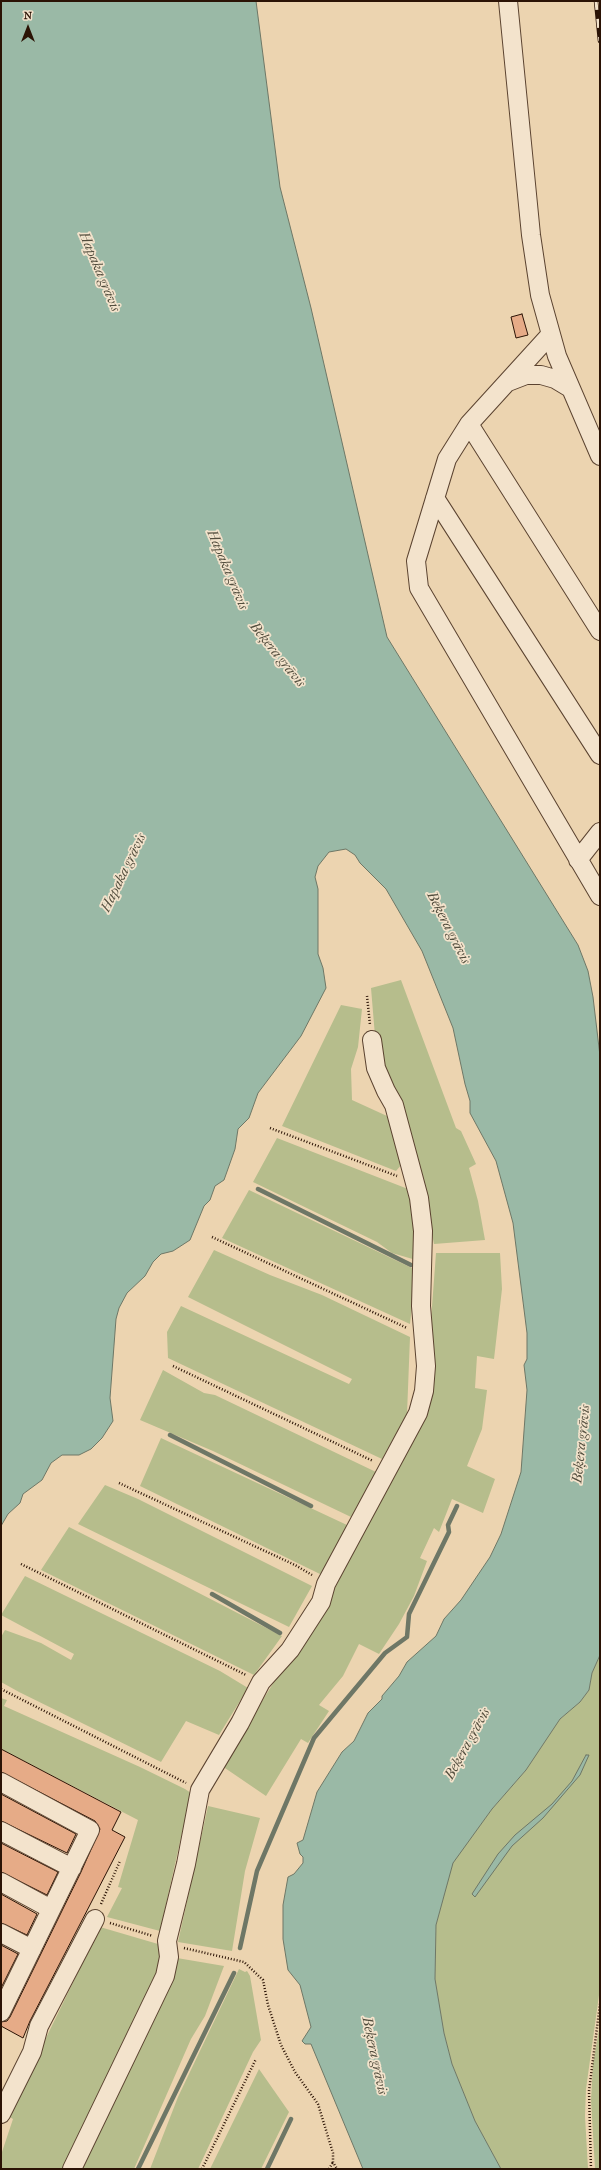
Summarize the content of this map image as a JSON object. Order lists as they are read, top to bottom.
{
  "water": ["Hapaka grāvis", "Beķera grāvis"],
  "north": "top"
}
